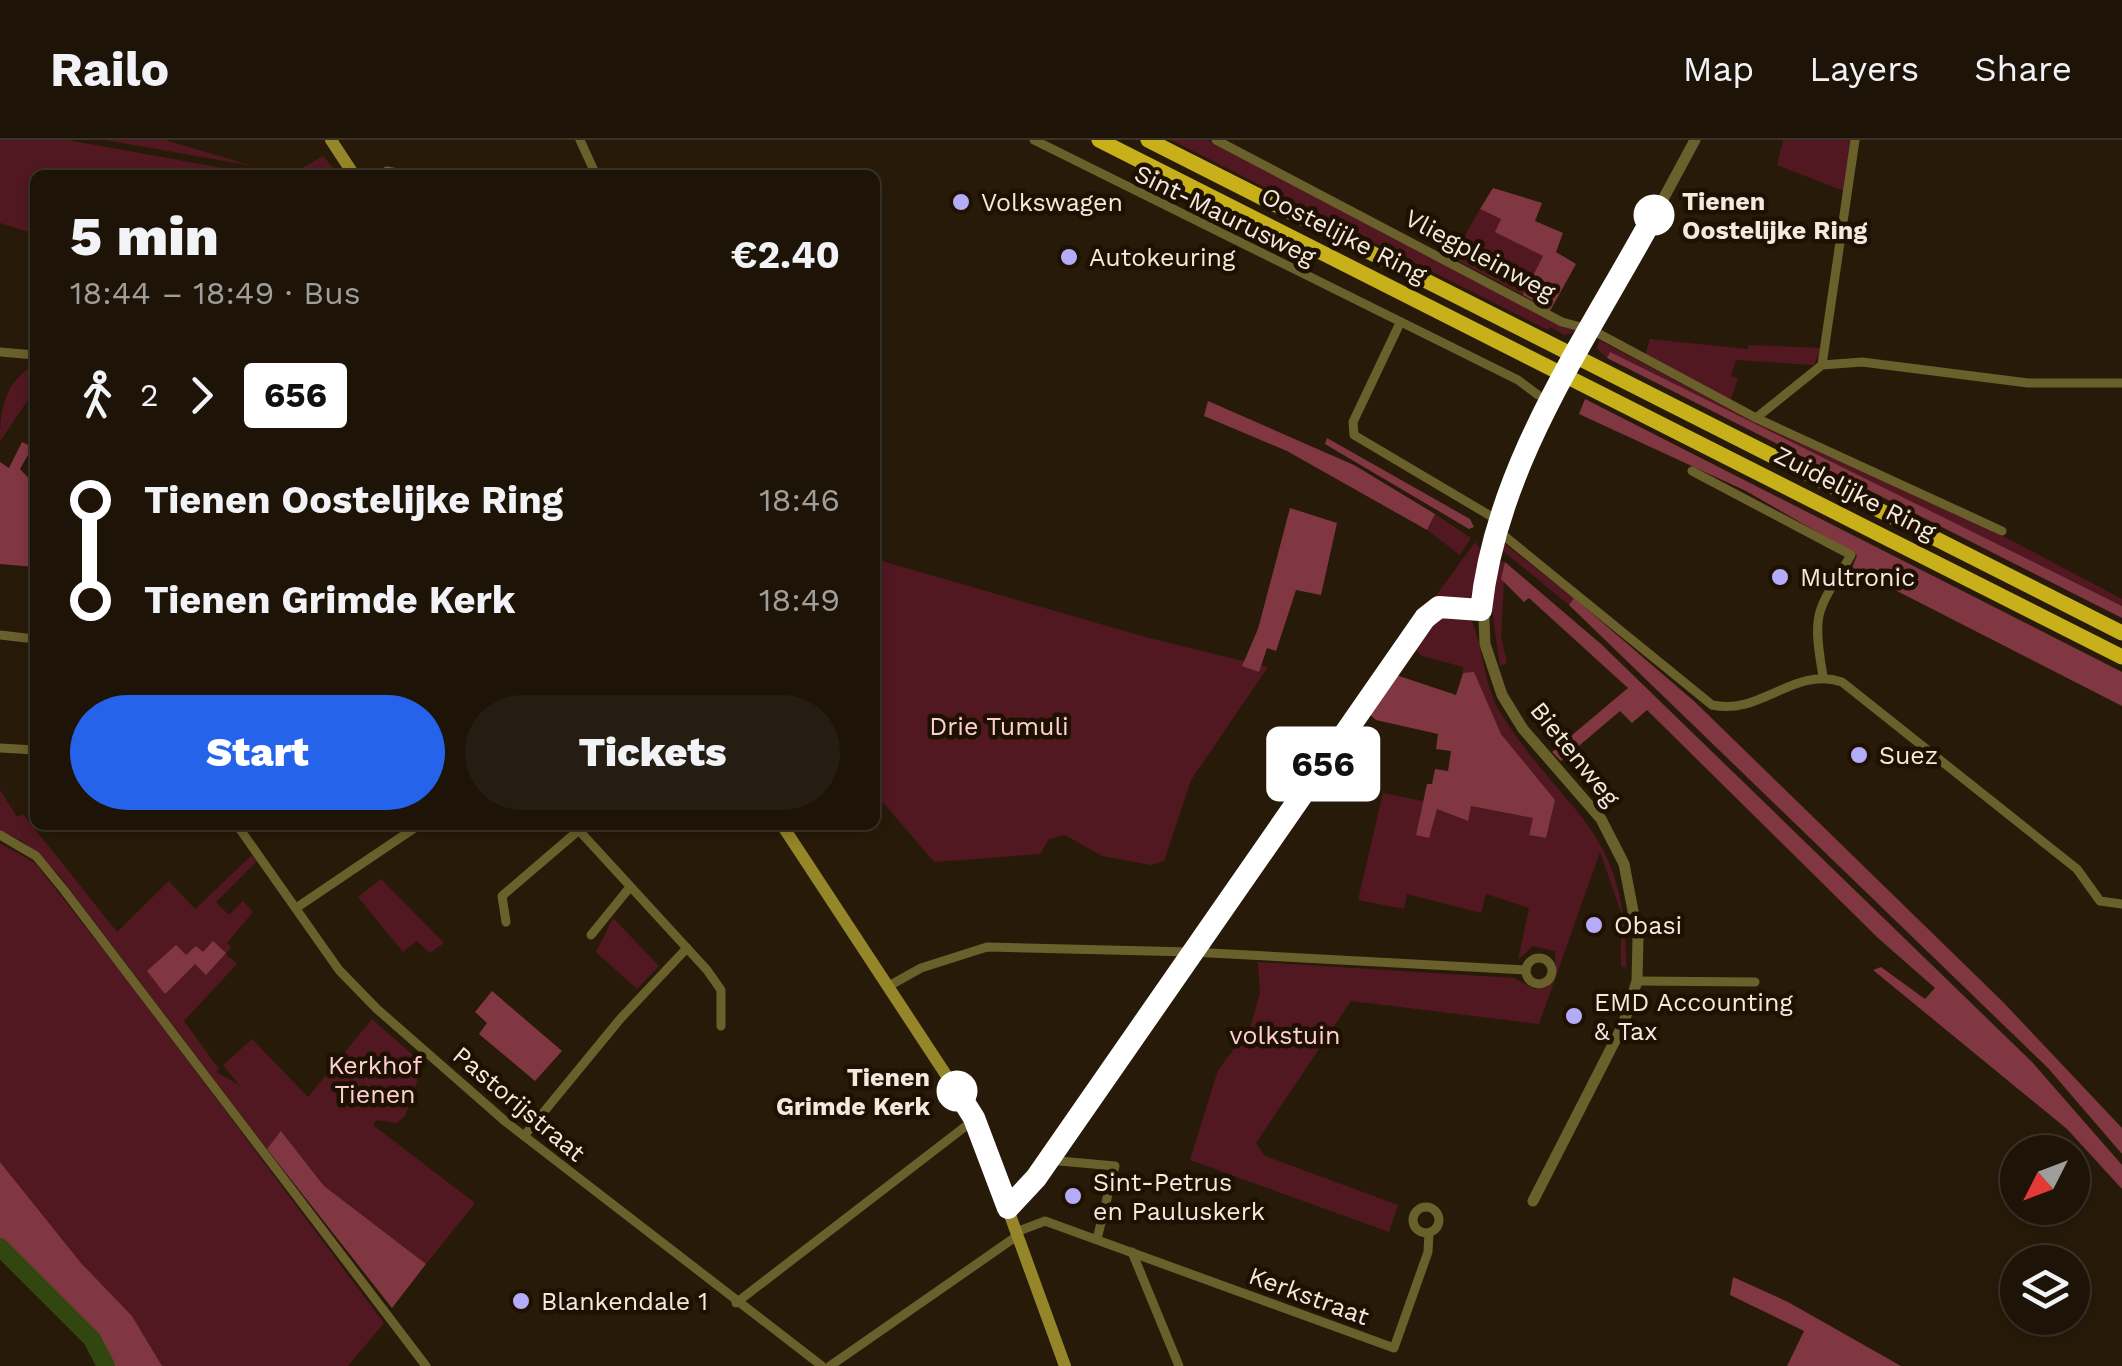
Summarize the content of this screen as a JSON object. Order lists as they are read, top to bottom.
{
  "streets": {
    "highway": ["Oostelijke Ring", "Zuidelijke Ring"],
    "street": [
      "Sint-Maurusweg",
      "Vliegpleinweg",
      "Bietenweg",
      "Pastorijstraat",
      "Kerkstraat"
    ]
  },
  "crossings": [
    ["Oostelijke Ring", "Zuidelijke Ring"]
  ],
  "parks": ["Drie Tumuli", "volkstuin", "Kerkhof Tienen"],
  "places": [
    "Volkswagen",
    "Tienen Oostelijke Ring",
    "Autokeuring",
    "Multronic",
    "Suez",
    "Obasi",
    "EMD Accounting & Tax",
    "Tienen Grimde Kerk",
    "Sint-Petrus en Pauluskerk",
    "Blankendale 1"
  ],
  "lines": ["bus line 656"],
  "north": "bottom left",
  "page": {
    "header": "Railo",
    "nav": ["Map", "Layers", "Share"],
    "on_map": "656",
    "heading": ["5 min", "18:44 – 18:49 · Bus", "€2.40"],
    "legs": ["2", "656"],
    "list": [
      {
        "name": "Tienen Oostelijke Ring",
        "value": "18:46"
      },
      {
        "name": "Tienen Grimde Kerk",
        "value": "18:49"
      }
    ],
    "buttons": ["Start", "Tickets"]
  }
}
